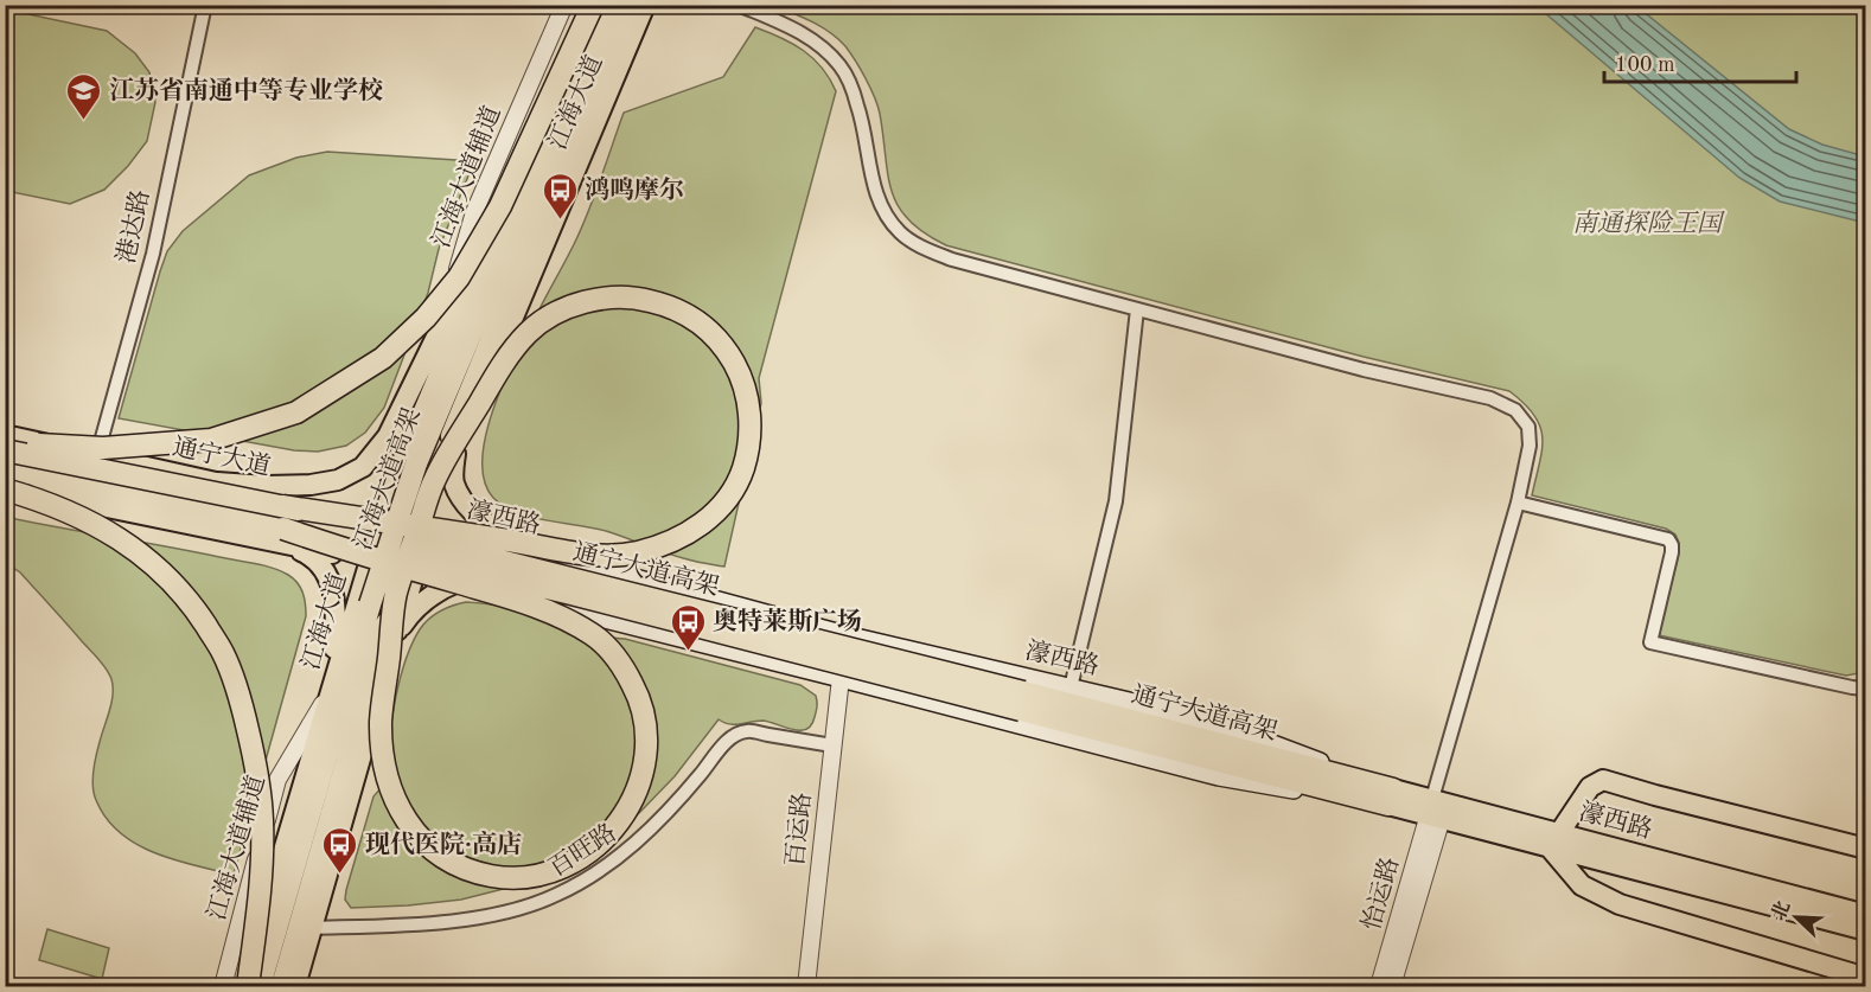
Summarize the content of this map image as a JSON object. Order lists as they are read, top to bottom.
{
  "streets": {
    "highway": ["江海大道高架", "通宁大道高架"],
    "main road": ["江海大道", "通宁大道", "濠西路"],
    "street": [
      "江海大道辅道",
      "港达路",
      "百运路",
      "百旺路",
      "怡运路"
    ]
  },
  "crossings": [
    ["江海大道", "江海大道辅道"],
    ["江海大道", "通宁大道"],
    ["江海大道", "濠西路"],
    ["江海大道", "百旺路"],
    ["港达路", "通宁大道"],
    ["通宁大道", "濠西路"],
    ["濠西路", "通宁大道高架"],
    ["濠西路", "百运路"],
    ["濠西路", "怡运路"],
    ["百运路", "百旺路"]
  ],
  "parks": ["南通探险王国"],
  "places": {
    "school or university": ["江苏省南通中等专业学校"],
    "bus stop": ["鸿鸣摩尔", "奥特莱斯广场", "现代医院·高店"]
  },
  "scale_bar": "100 m",
  "north": "top left"
}
